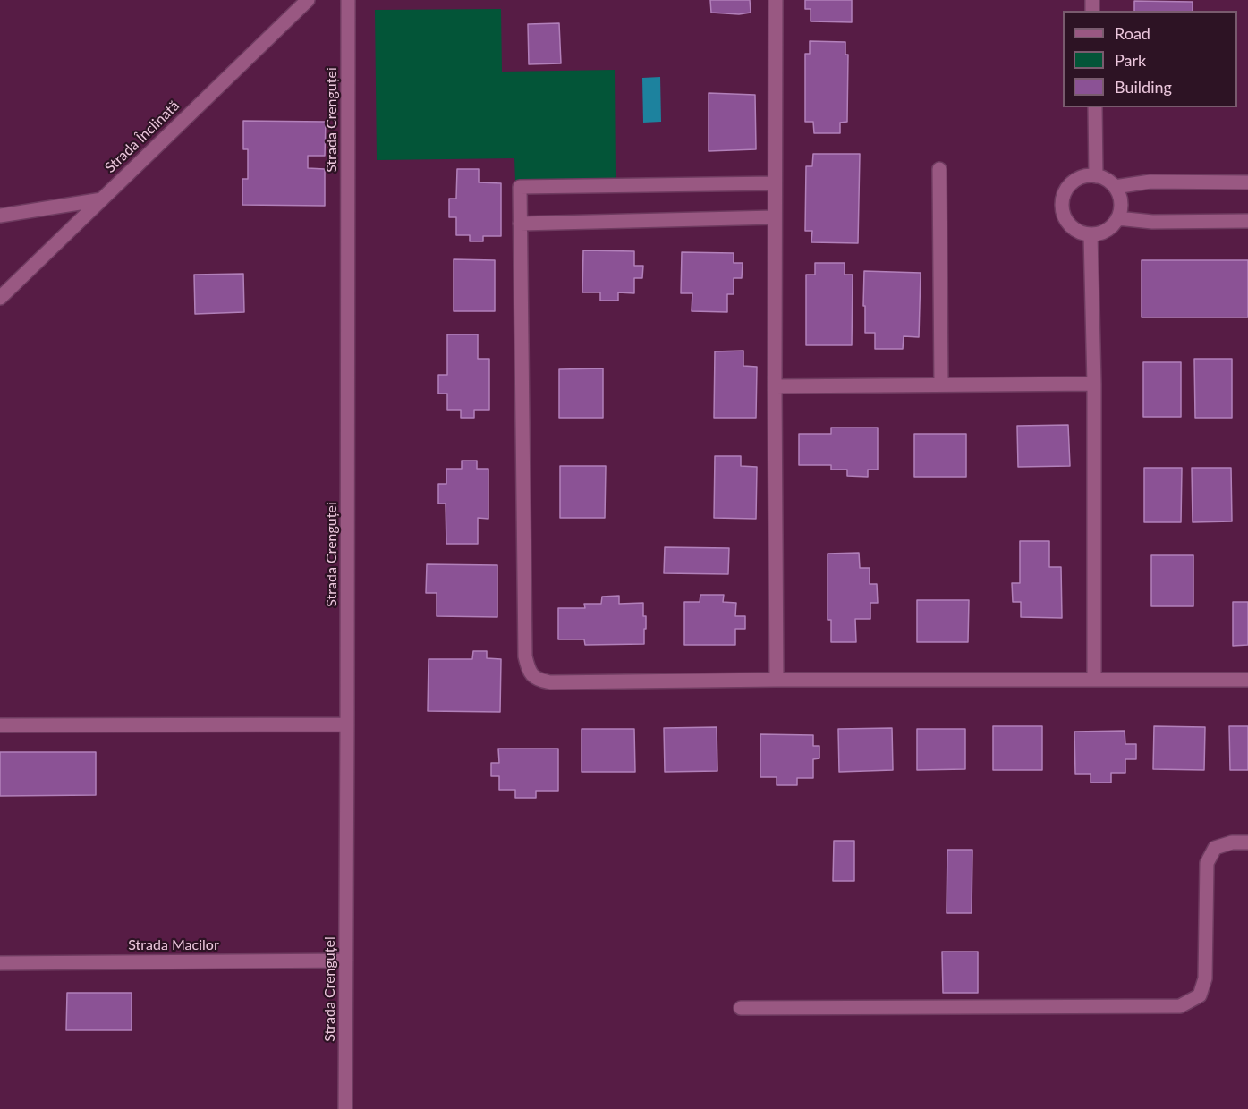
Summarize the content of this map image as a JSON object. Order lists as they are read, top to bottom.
{
  "streets": {
    "street": ["Strada Crenguței", "Strada Înclinată", "Strada Macilor"]
  },
  "crossings": [
    ["Strada Crenguței", "Strada Macilor"]
  ],
  "legend": ["Road", "Park", "Building"]
}
